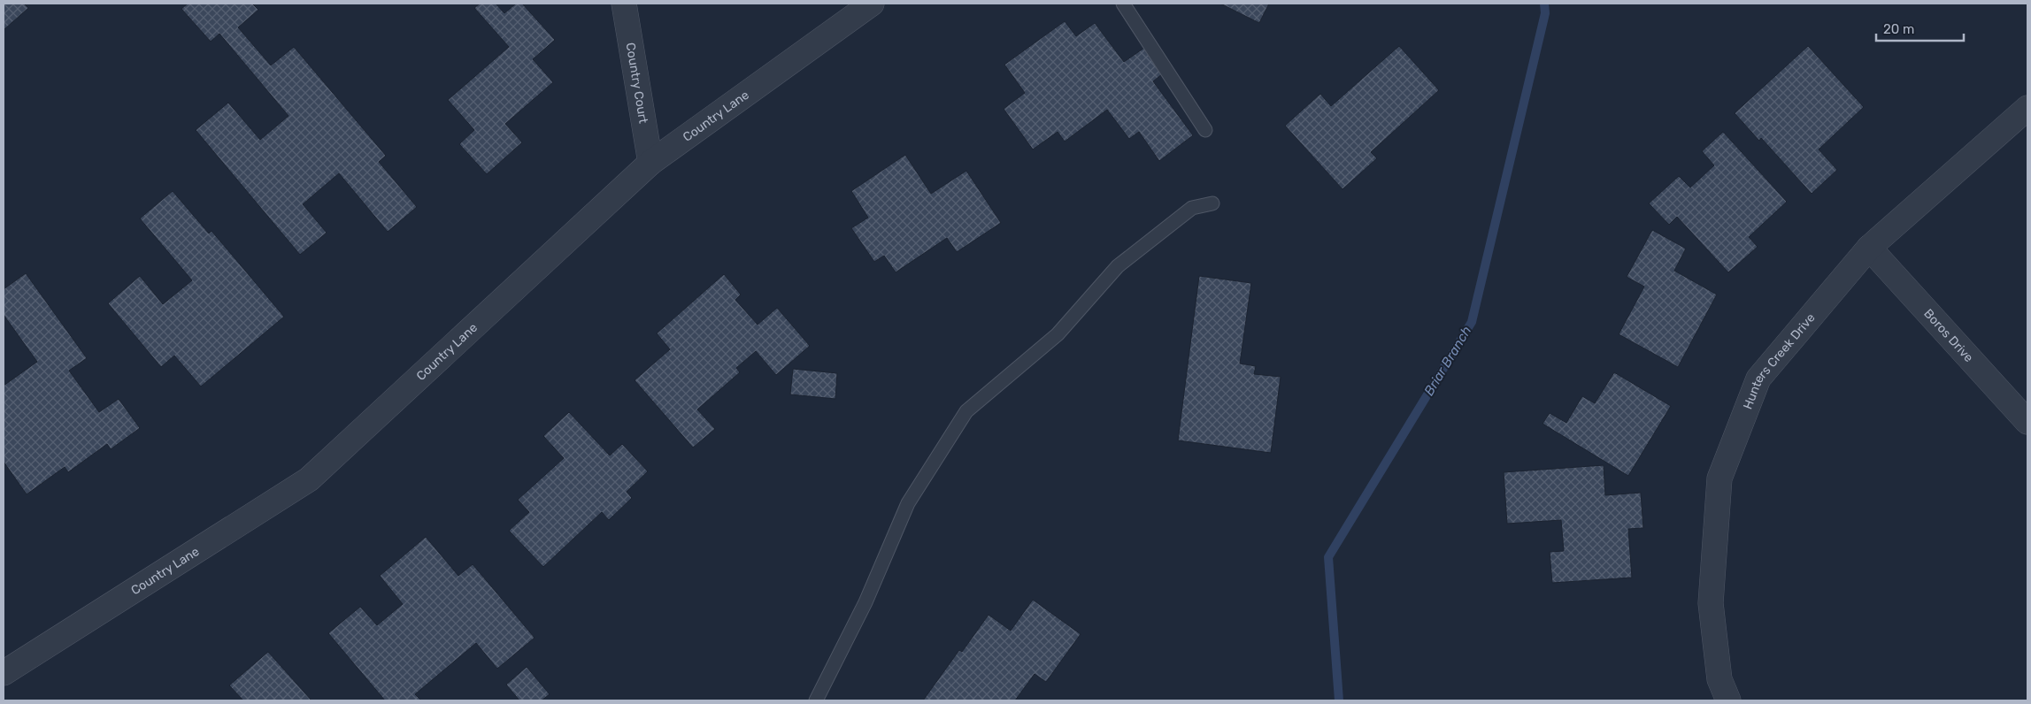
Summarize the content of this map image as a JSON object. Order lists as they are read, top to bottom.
{
  "streets": {
    "street": [
      "Country Court",
      "Country Lane",
      "Boros Drive",
      "Hunters Creek Drive"
    ]
  },
  "crossings": [
    ["Country Court", "Country Lane"],
    ["Boros Drive", "Hunters Creek Drive"]
  ],
  "water": ["Briar Branch"],
  "scale_bar": "20 m"
}
